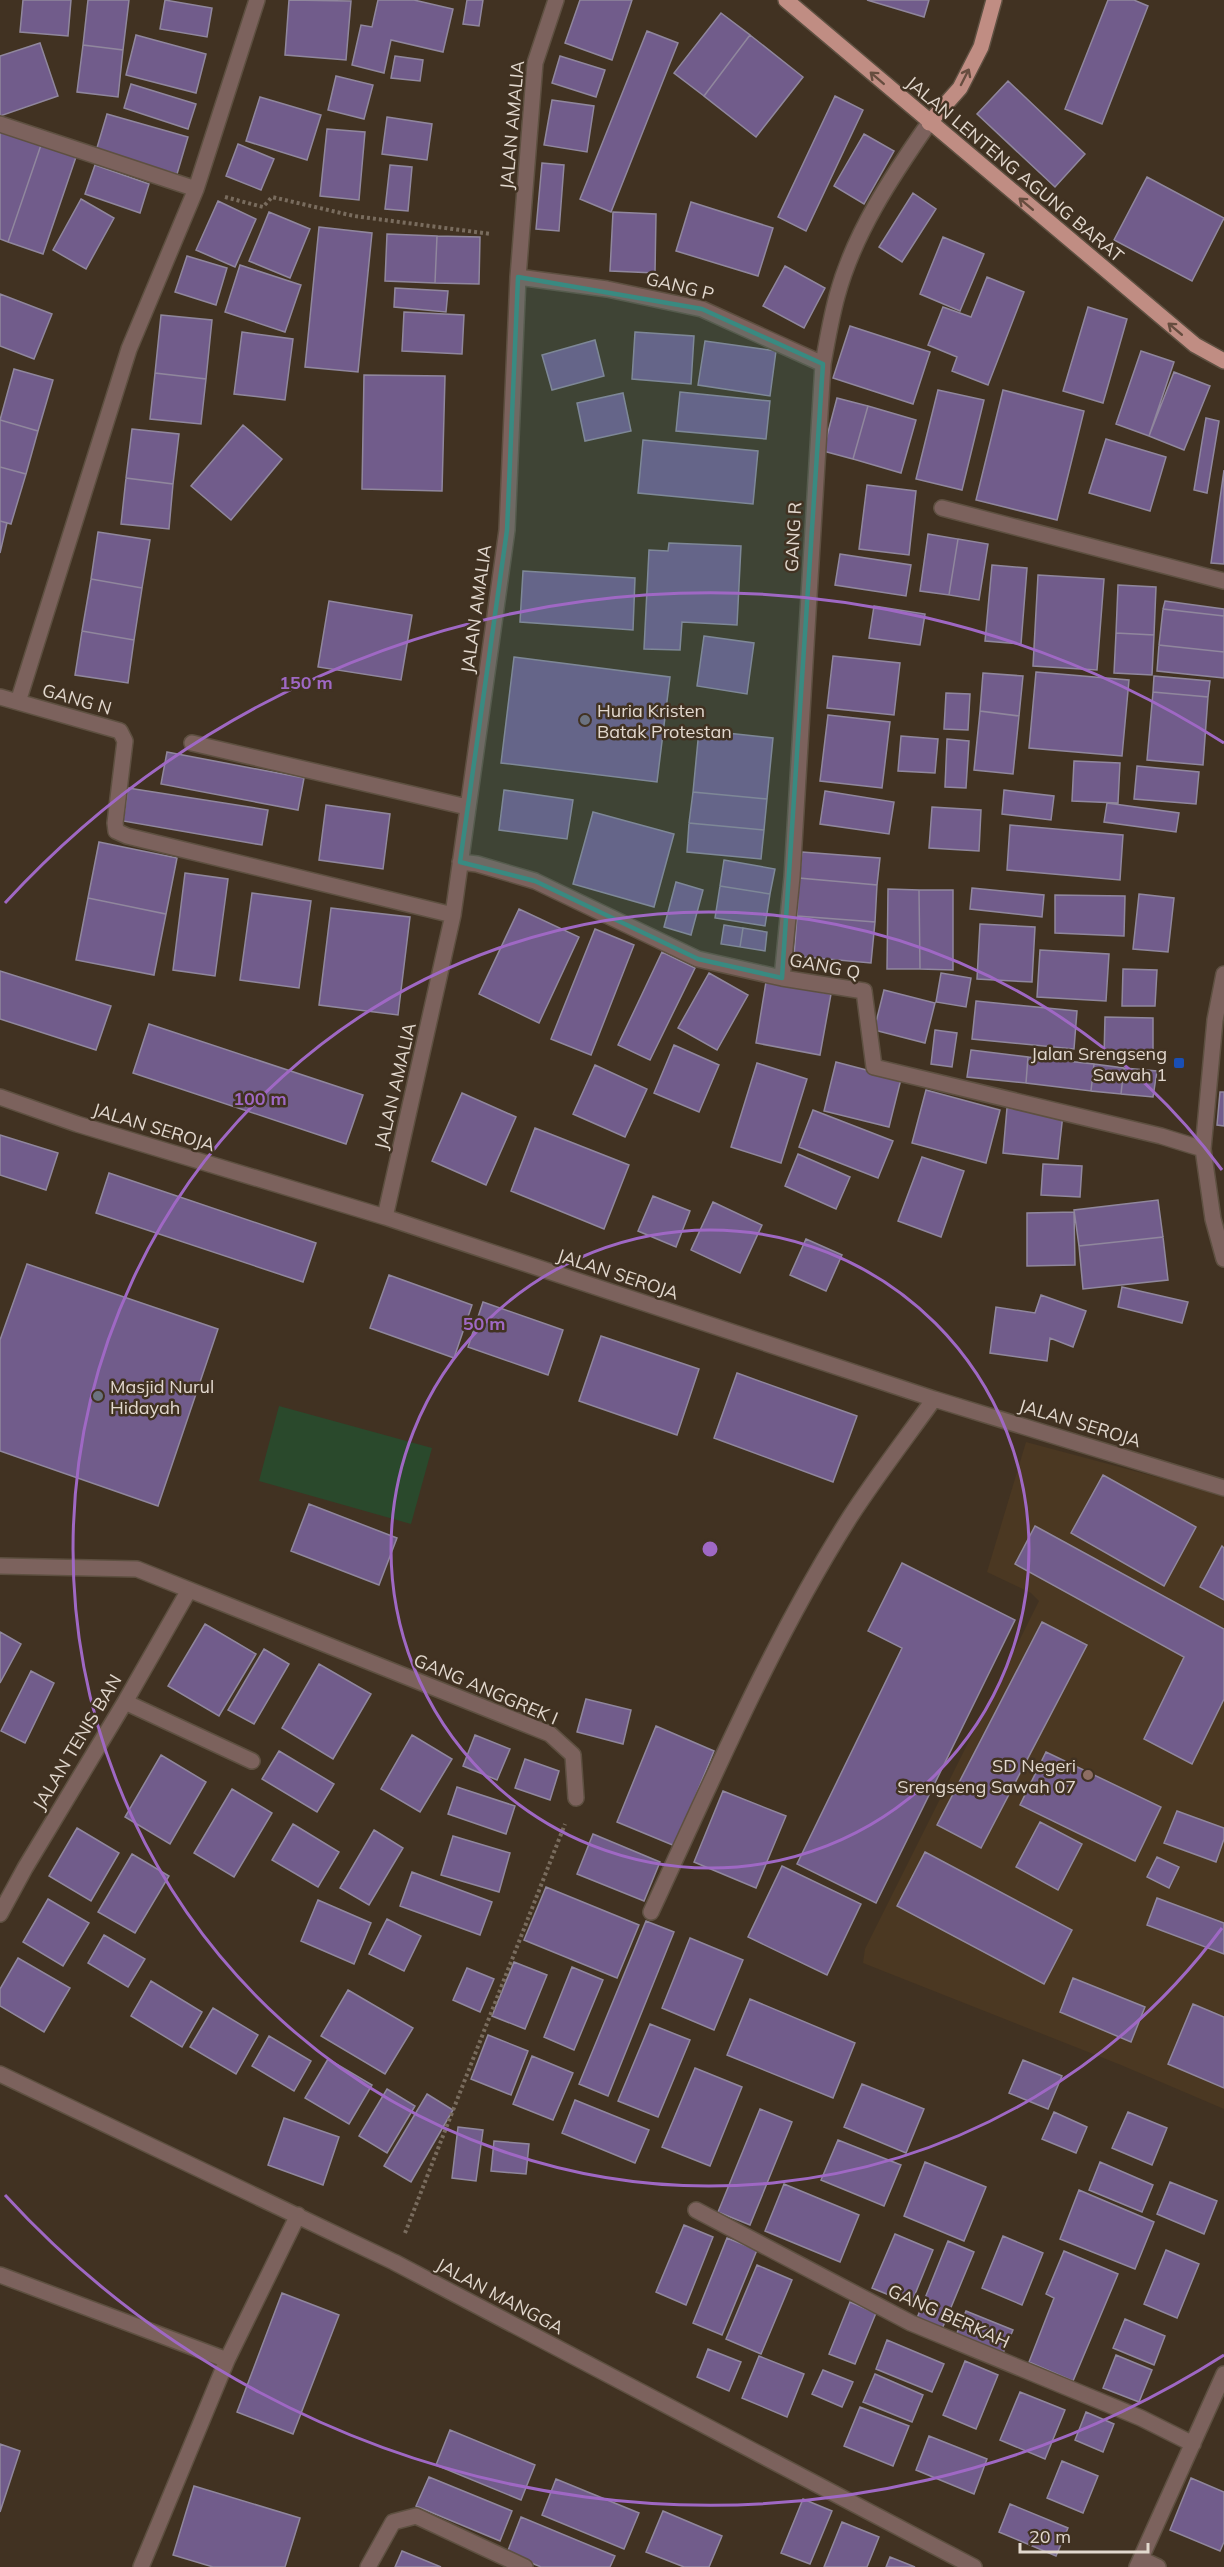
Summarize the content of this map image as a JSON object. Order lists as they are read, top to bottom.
{
  "streets": {
    "main road": ["JALAN LENTENG AGUNG BARAT"],
    "street": [
      "JALAN AMALIA",
      "GANG P",
      "GANG R",
      "GANG N",
      "GANG Q",
      "JALAN SEROJA",
      "GANG ANGGREK I",
      "JALAN TENIS BAN",
      "JALAN MANGGA",
      "GANG BERKAH"
    ]
  },
  "crossings": [
    ["JALAN AMALIA", "GANG P"],
    ["JALAN AMALIA", "GANG N"],
    ["JALAN AMALIA", "GANG Q"],
    ["JALAN AMALIA", "JALAN SEROJA"],
    ["JALAN LENTENG AGUNG BARAT", "GANG R"],
    ["GANG P", "GANG R"],
    ["GANG R", "GANG Q"],
    ["GANG ANGGREK I", "JALAN TENIS BAN"]
  ],
  "one_way": ["JALAN LENTENG AGUNG BARAT"],
  "places": {
    "other": ["Huria Kristen Batak Protestan", "Masjid Nurul Hidayah", "SD Negeri Srengseng Sawah 07"],
    "transit": ["Jalan Srengseng Sawah 1"]
  },
  "scale_bar": "20 m",
  "rings": ["150 m", "100 m", "50 m"]
}
